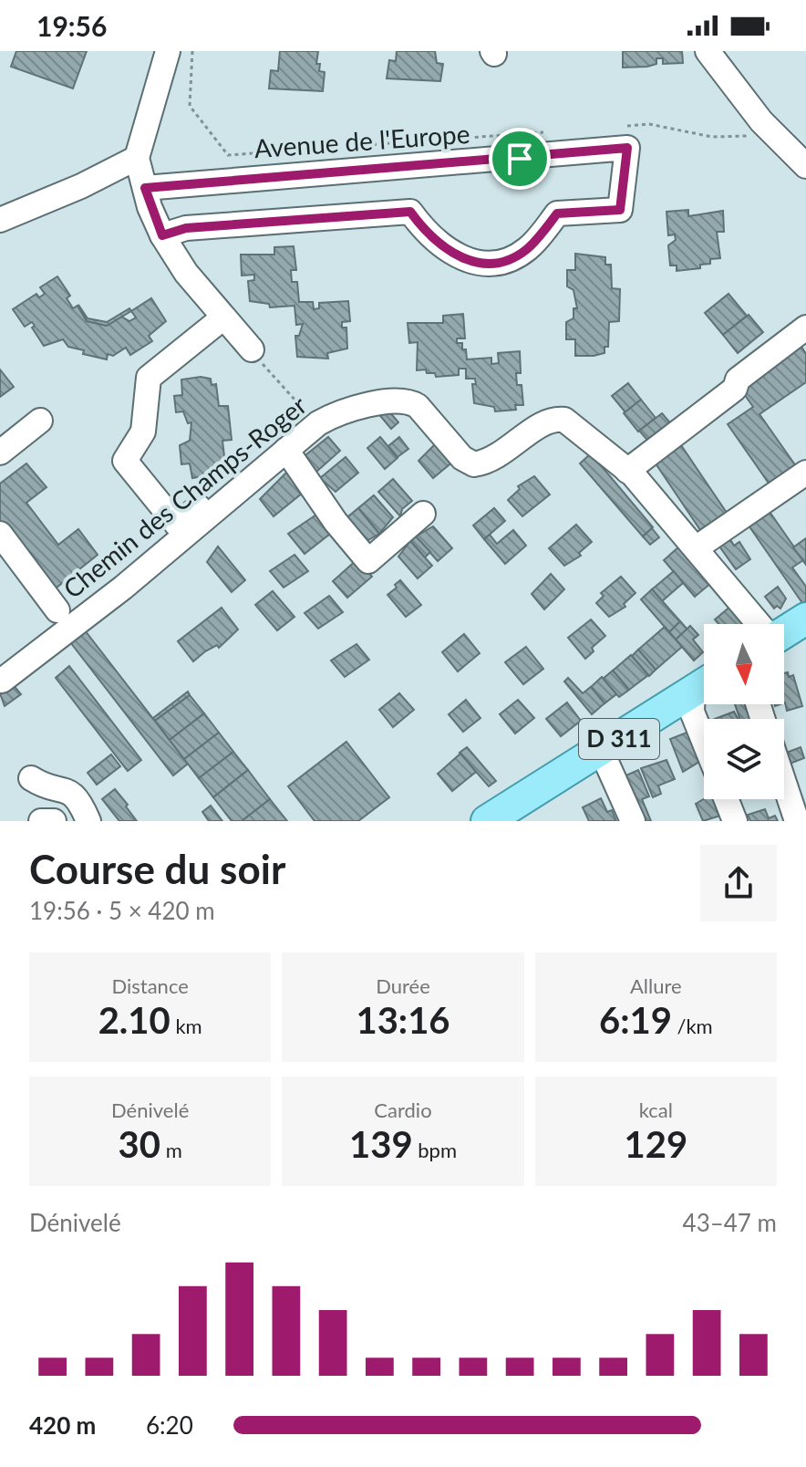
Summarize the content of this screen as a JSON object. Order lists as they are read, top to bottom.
{
  "streets": {
    "main road": ["D 311"],
    "street": ["Avenue de l'Europe", "Chemin des Champs-Roger"]
  },
  "north": "bottom",
  "page": {
    "status": "19:56",
    "heading": ["Course du soir", "19:56 · 5 × 420 m"],
    "stats": [
      ["Distance", "2.10 km"],
      ["Durée", "13:16"],
      ["Allure", "6:19 /km"],
      ["Dénivelé", "30 m"],
      ["Cardio", "139 bpm"],
      ["kcal", "129"]
    ],
    "chart": ["Dénivelé", "43–47 m"],
    "list": [
      {
        "name": "420 m",
        "note": "6:20"
      }
    ]
  }
}
